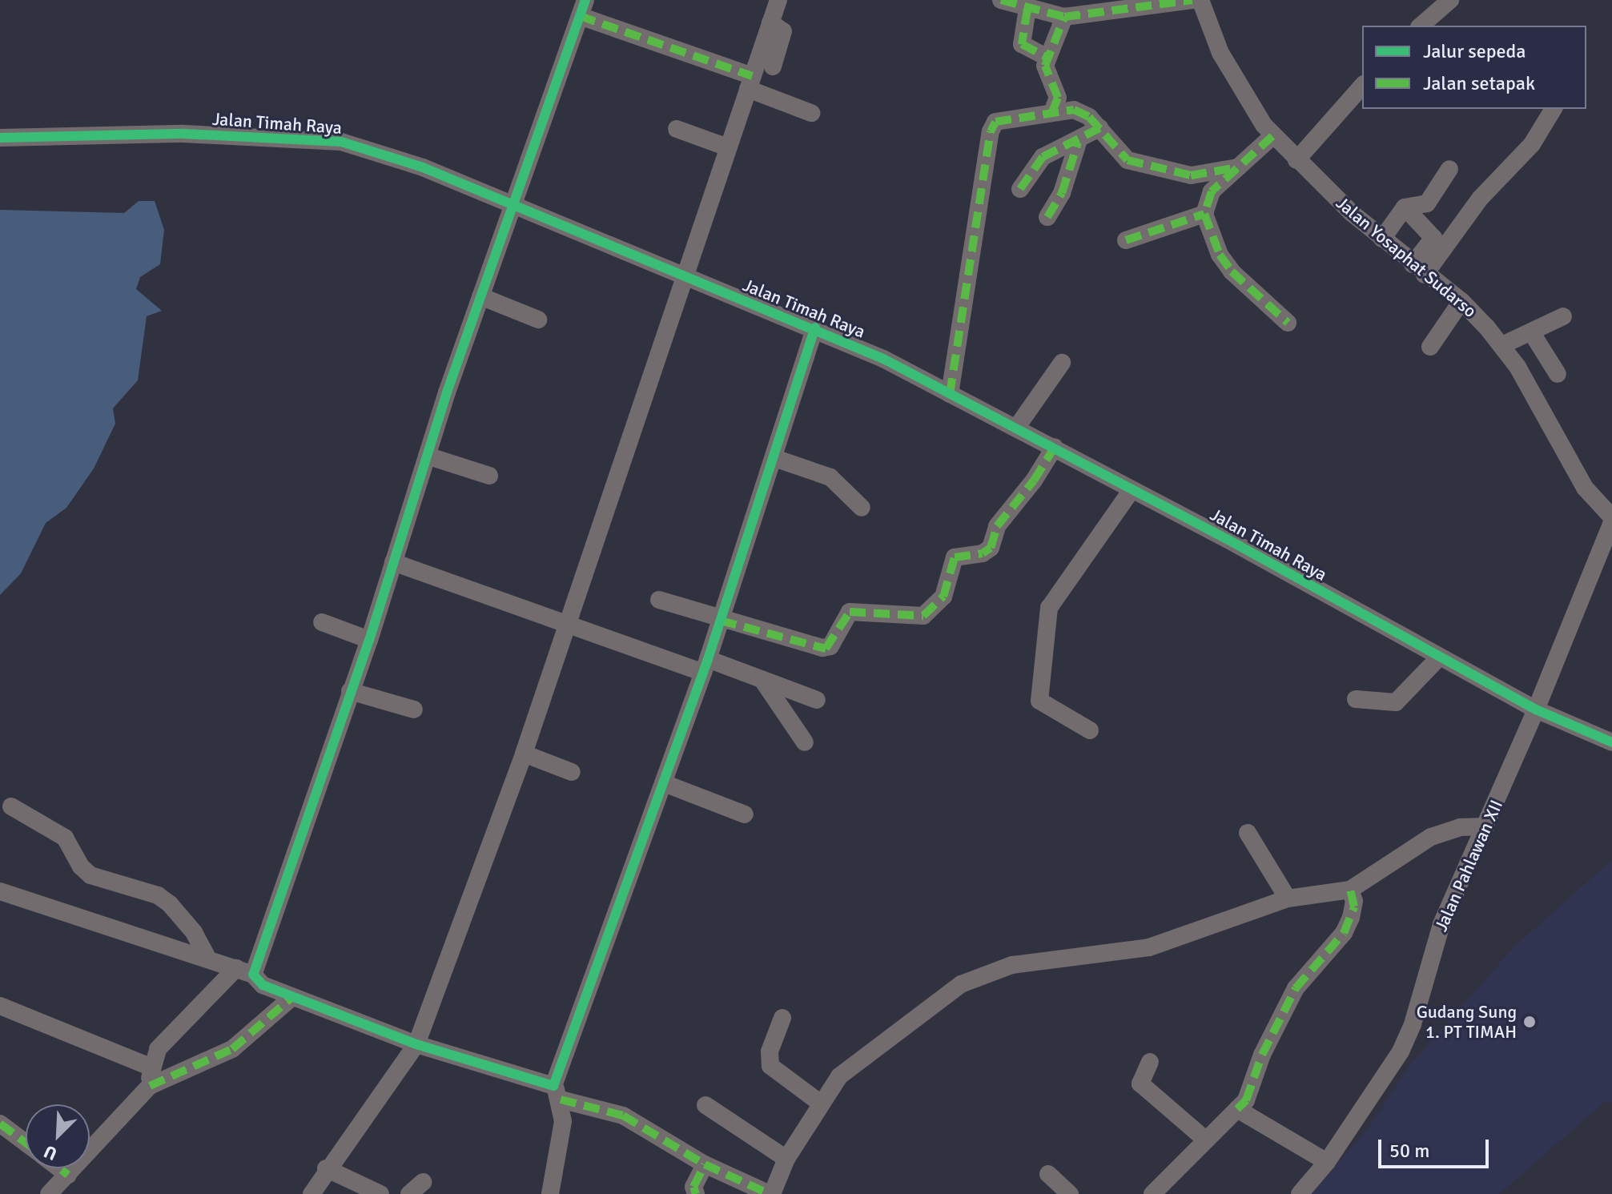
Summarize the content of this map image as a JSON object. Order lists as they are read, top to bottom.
{
  "streets": {
    "street": ["Jalan Timah Raya", "Jalan Yosaphat Sudarso", "Jalan Pahlawan XII"]
  },
  "crossings": [
    ["Jalan Timah Raya", "Jalan Pahlawan XII"],
    ["Jalan Yosaphat Sudarso", "Jalan Pahlawan XII"]
  ],
  "places": ["Gudang Sung 1. PT TIMAH"],
  "legend": ["Jalur sepeda", "Jalan setapak"],
  "scale_bar": "50 m",
  "north": "bottom left"
}
